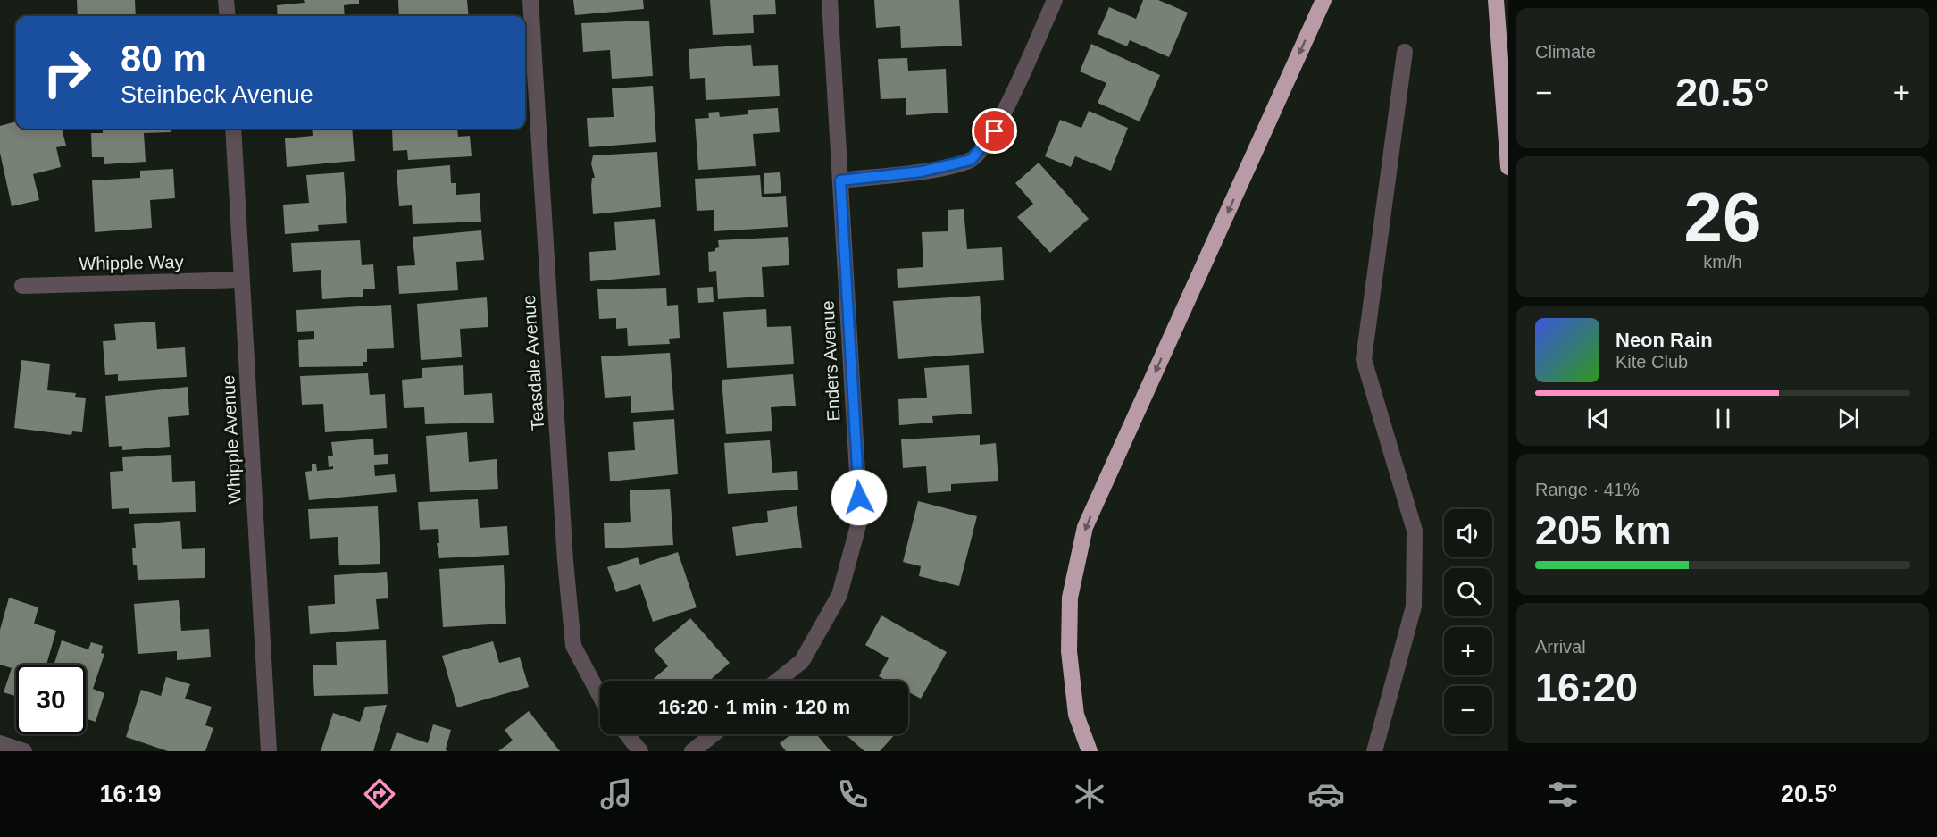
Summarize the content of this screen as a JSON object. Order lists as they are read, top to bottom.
{
  "streets": {
    "street": [
      "Whipple Way",
      "Enders Avenue",
      "Teasdale Avenue",
      "Whipple Avenue"
    ]
  },
  "crossings": [
    ["Whipple Way", "Whipple Avenue"]
  ],
  "page": {
    "tile": [
      "Climate",
      ["26", "km/h"],
      ["Range · 41%", "205 km"],
      ["Arrival", "16:20"]
    ],
    "turn": ["80 m", "Steinbeck Avenue"],
    "heat": ["−", "20.5°", "+"],
    "song": ["Neon Rain", "Kite Club"],
    "map_buttons": ["+", "−"],
    "limit": "30",
    "trip": "16:20 · 1 min · 120 m",
    "tabs": ["16:19", "20.5°"]
  }
}
